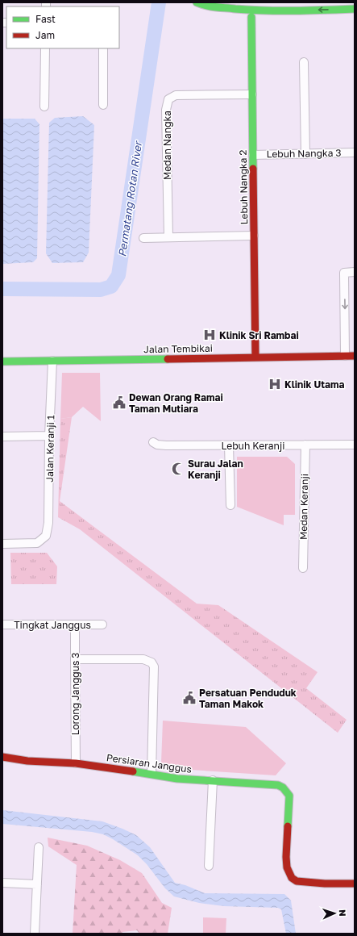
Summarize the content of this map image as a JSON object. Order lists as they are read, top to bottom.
{
  "streets": {
    "street": [
      "Medan Nangka",
      "Lebuh Nangka 3",
      "Lebuh Nangka 2",
      "Jalan Tembikai",
      "Lebuh Keranji",
      "Jalan Keranji 1",
      "Medan Keranji",
      "Tingkat Janggus",
      "Lorong Janggus 3",
      "Persiaran Janggus"
    ]
  },
  "crossings": [
    ["Medan Nangka", "Lebuh Nangka 2"],
    ["Lebuh Nangka 3", "Lebuh Nangka 2"],
    ["Lebuh Nangka 2", "Jalan Tembikai"],
    ["Jalan Tembikai", "Jalan Keranji 1"],
    ["Lebuh Keranji", "Medan Keranji"],
    ["Tingkat Janggus", "Lorong Janggus 3"],
    ["Lorong Janggus 3", "Persiaran Janggus"]
  ],
  "water": ["Permatang Rotan River"],
  "places": {
    "hospital": ["Klinik Sri Rambai", "Klinik Utama"],
    "public building": ["Dewan Orang Ramai Taman Mutiara", "Persatuan Penduduk Taman Makok"],
    "mosque": ["Surau Jalan Keranji"]
  },
  "legend": ["Fast", "Jam"],
  "north": "right"
}
